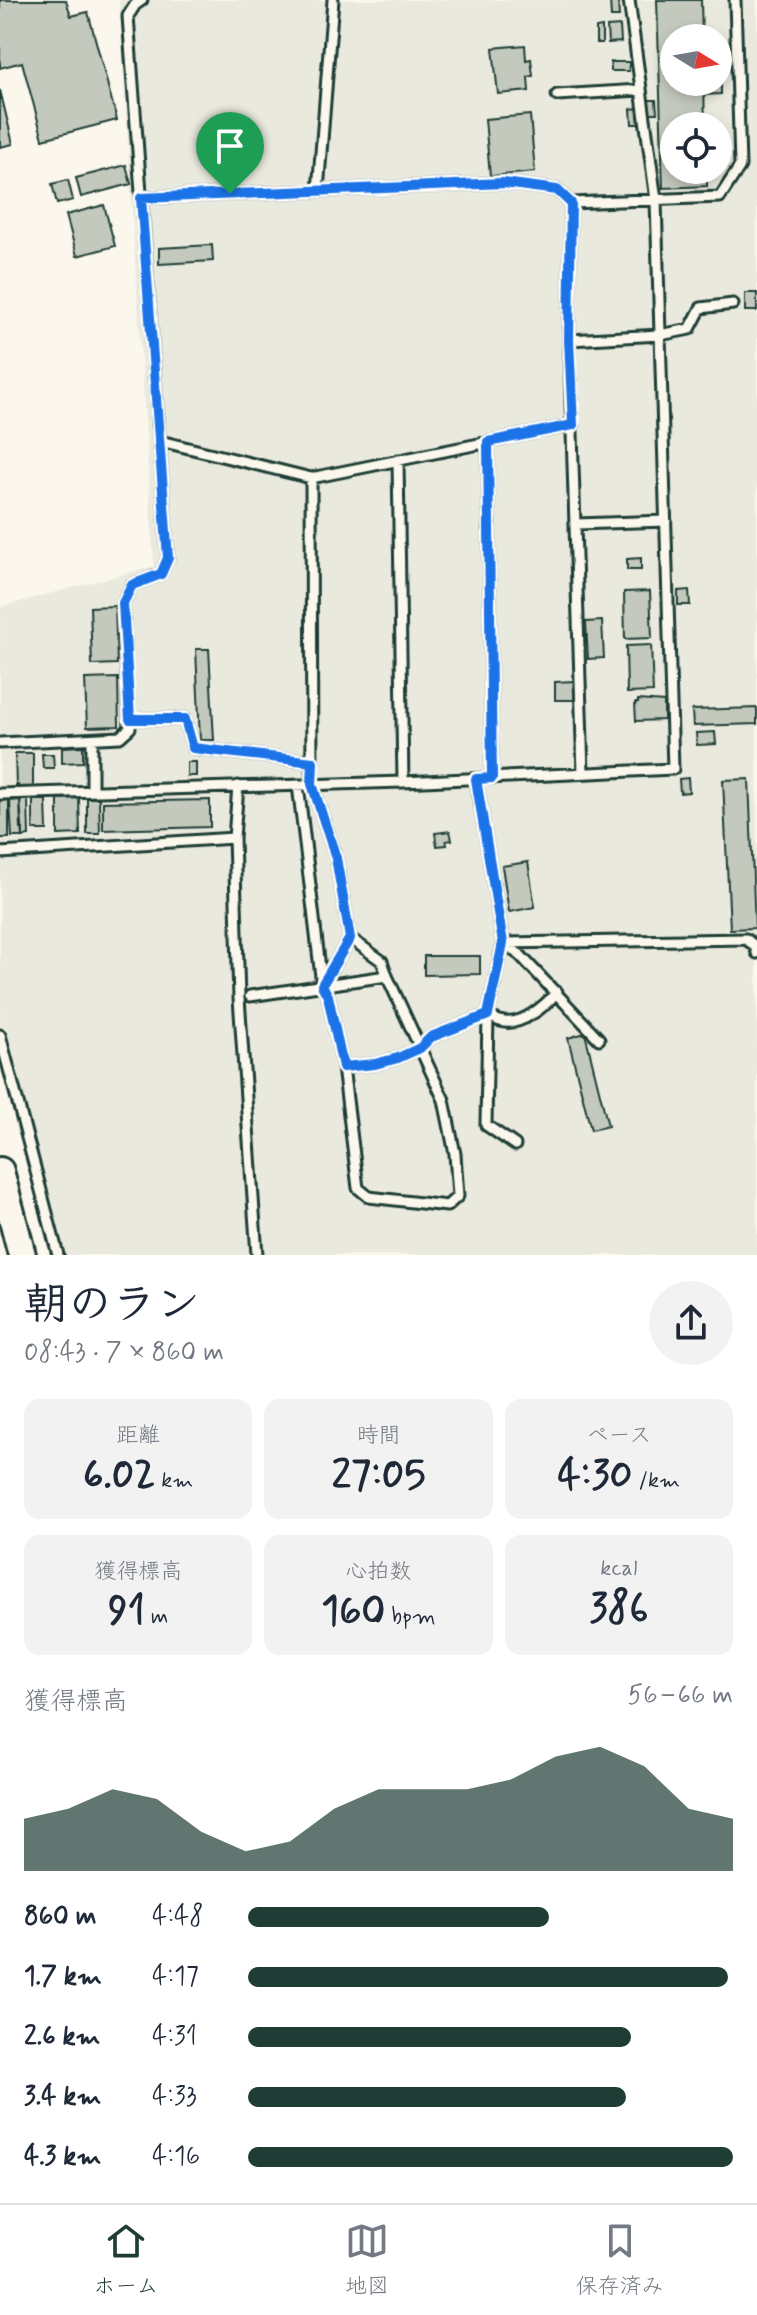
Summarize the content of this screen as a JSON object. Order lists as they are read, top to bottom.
{
  "north": "right",
  "page": {
    "heading": ["朝のラン", "08:43 · 7 × 860 m"],
    "stats": [
      ["距離", "6.02 km"],
      ["時間", "27:05"],
      ["ペース", "4:30 /km"],
      ["獲得標高", "91 m"],
      ["心拍数", "160 bpm"],
      ["kcal", "386"]
    ],
    "chart": ["獲得標高", "56–66 m"],
    "list": [
      {
        "name": "860 m",
        "note": "4:48"
      },
      {
        "name": "1.7 km",
        "note": "4:17"
      },
      {
        "name": "2.6 km",
        "note": "4:31"
      },
      {
        "name": "3.4 km",
        "note": "4:33"
      },
      {
        "name": "4.3 km",
        "note": "4:16"
      }
    ],
    "tabs": ["ホーム", "地図", "保存済み"]
  }
}
